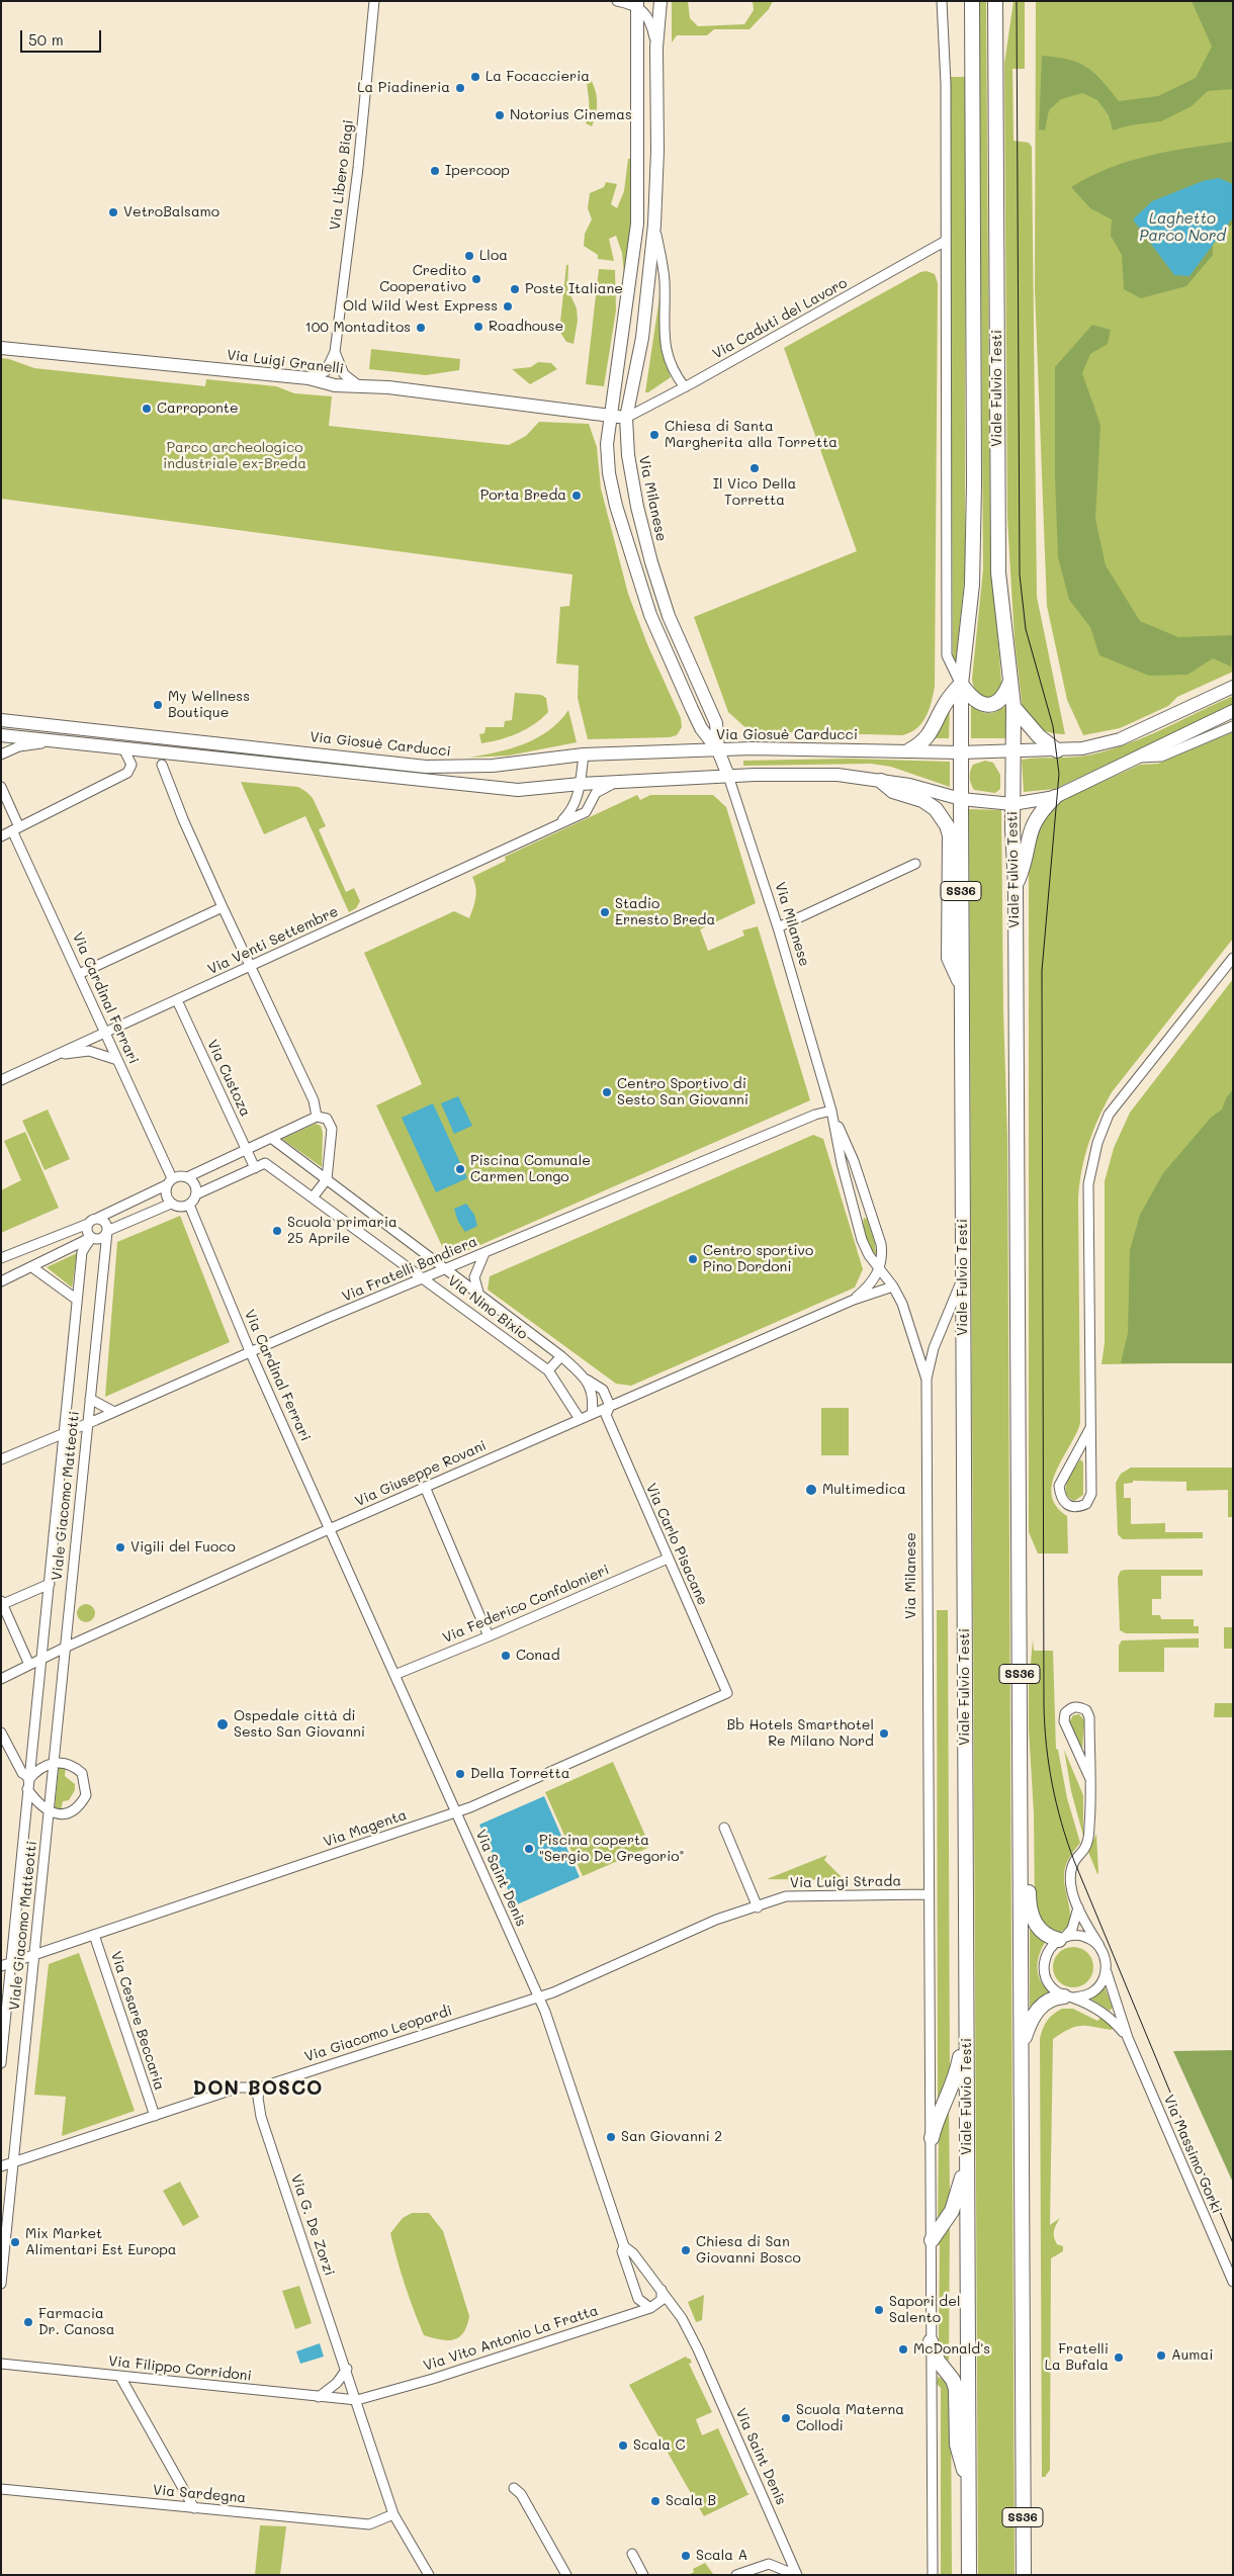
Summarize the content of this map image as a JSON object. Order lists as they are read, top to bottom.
{
  "streets": {
    "main road": ["Viale Fulvio Testi", "SS36"],
    "street": [
      "Via Libero Biagi",
      "Via Caduti del Lavoro",
      "Via Luigi Granelli",
      "Via Milanese",
      "Via Giosuè Carducci",
      "Via Venti Settembre",
      "Via Cardinal Ferrari",
      "Via Custoza",
      "Via Fratelli Bandiera",
      "Via Nino Bixio",
      "Via Giuseppe Rovani",
      "Viale Giacomo Matteotti",
      "Via Carlo Pisacane",
      "Via Federico Confalonieri",
      "Via Magenta",
      "Via Saint Denis",
      "Via Luigi Strada",
      "Via Cesare Beccaria",
      "Via Giacomo Leopardi",
      "Via Massimo Gorki",
      "Via G. De Zorzi",
      "Via Vito Antonio La Fratta",
      "Via Filippo Corridoni",
      "Via Sardegna"
    ]
  },
  "crossings": [
    ["Via Libero Biagi", "Via Luigi Granelli"],
    ["Via Caduti del Lavoro", "Via Luigi Granelli"],
    ["Via Caduti del Lavoro", "Viale Fulvio Testi"],
    ["Via Caduti del Lavoro", "Via Milanese"],
    ["Via Luigi Granelli", "Via Milanese"],
    ["Viale Fulvio Testi", "Via Giosuè Carducci"],
    ["Via Milanese", "Via Giosuè Carducci"],
    ["Via Milanese", "Via Fratelli Bandiera"],
    ["Via Milanese", "Via Giuseppe Rovani"],
    ["Via Milanese", "Via Luigi Strada"],
    ["Via Giosuè Carducci", "Via Venti Settembre"],
    ["Via Venti Settembre", "Via Cardinal Ferrari"],
    ["Via Venti Settembre", "Via Custoza"],
    ["Via Cardinal Ferrari", "Via Fratelli Bandiera"],
    ["Via Cardinal Ferrari", "Via Giuseppe Rovani"],
    ["Via Cardinal Ferrari", "Via Saint Denis"],
    ["Via Custoza", "Via Nino Bixio"],
    ["Via Fratelli Bandiera", "Via Nino Bixio"],
    ["Via Fratelli Bandiera", "Viale Giacomo Matteotti"],
    ["Via Nino Bixio", "Via Giuseppe Rovani"],
    ["Via Nino Bixio", "Via Carlo Pisacane"],
    ["Via Giuseppe Rovani", "Viale Giacomo Matteotti"],
    ["Via Giuseppe Rovani", "Via Carlo Pisacane"],
    ["Via Giuseppe Rovani", "Via Saint Denis"],
    ["Viale Giacomo Matteotti", "Via Magenta"],
    ["Viale Giacomo Matteotti", "Via Giacomo Leopardi"],
    ["Via Carlo Pisacane", "Via Federico Confalonieri"],
    ["Via Carlo Pisacane", "Via Magenta"],
    ["Via Federico Confalonieri", "Via Saint Denis"],
    ["Via Magenta", "Via Saint Denis"],
    ["Via Magenta", "Via Cesare Beccaria"],
    ["Via Saint Denis", "Via Giacomo Leopardi"],
    ["Via Saint Denis", "Via Vito Antonio La Fratta"],
    ["Via Luigi Strada", "Via Giacomo Leopardi"],
    ["Via Cesare Beccaria", "Via Giacomo Leopardi"],
    ["Via Giacomo Leopardi", "Via G. De Zorzi"],
    ["Via G. De Zorzi", "Via Vito Antonio La Fratta"],
    ["Via G. De Zorzi", "Via Filippo Corridoni"],
    ["Via G. De Zorzi", "Via Sardegna"],
    ["Via Vito Antonio La Fratta", "Via Filippo Corridoni"]
  ],
  "districts": ["DON BOSCO"],
  "water": ["Laghetto Parco Nord"],
  "parks": ["Parco archeologico industriale ex-Breda"],
  "places": [
    "La Focaccieria",
    "La Piadineria",
    "Notorius Cinemas",
    "Ipercoop",
    "VetroBalsamo",
    "Lloa",
    "Credito Cooperativo",
    "Poste Italiane",
    "Old Wild West Express",
    "Roadhouse",
    "100 Montaditos",
    "Carroponte",
    "Chiesa di Santa Margherita alla Torretta",
    "Il Vico Della Torretta",
    "Porta Breda",
    "My Wellness Boutique",
    "Stadio Ernesto Breda",
    "Centro Sportivo di Sesto San Giovanni",
    "Piscina Comunale Carmen Longo",
    "Scuola primaria 25 Aprile",
    "Centro sportivo Pino Dordoni",
    "Multimedica",
    "Vigili del Fuoco",
    "Conad",
    "Ospedale città di Sesto San Giovanni",
    "Bb Hotels Smarthotel Re Milano Nord",
    "Della Torretta",
    "Piscina coperta \"Sergio De Gregorio\"",
    "San Giovanni 2",
    "Mix Market Alimentari Est Europa",
    "Chiesa di San Giovanni Bosco",
    "Sapori del Salento",
    "Farmacia Dr. Canosa",
    "McDonald's",
    "Aumai",
    "Fratelli La Bufala",
    "Scuola Materna Collodi",
    "Scala C",
    "Scala B",
    "Scala A"
  ],
  "scale_bar": "50 m"
}
